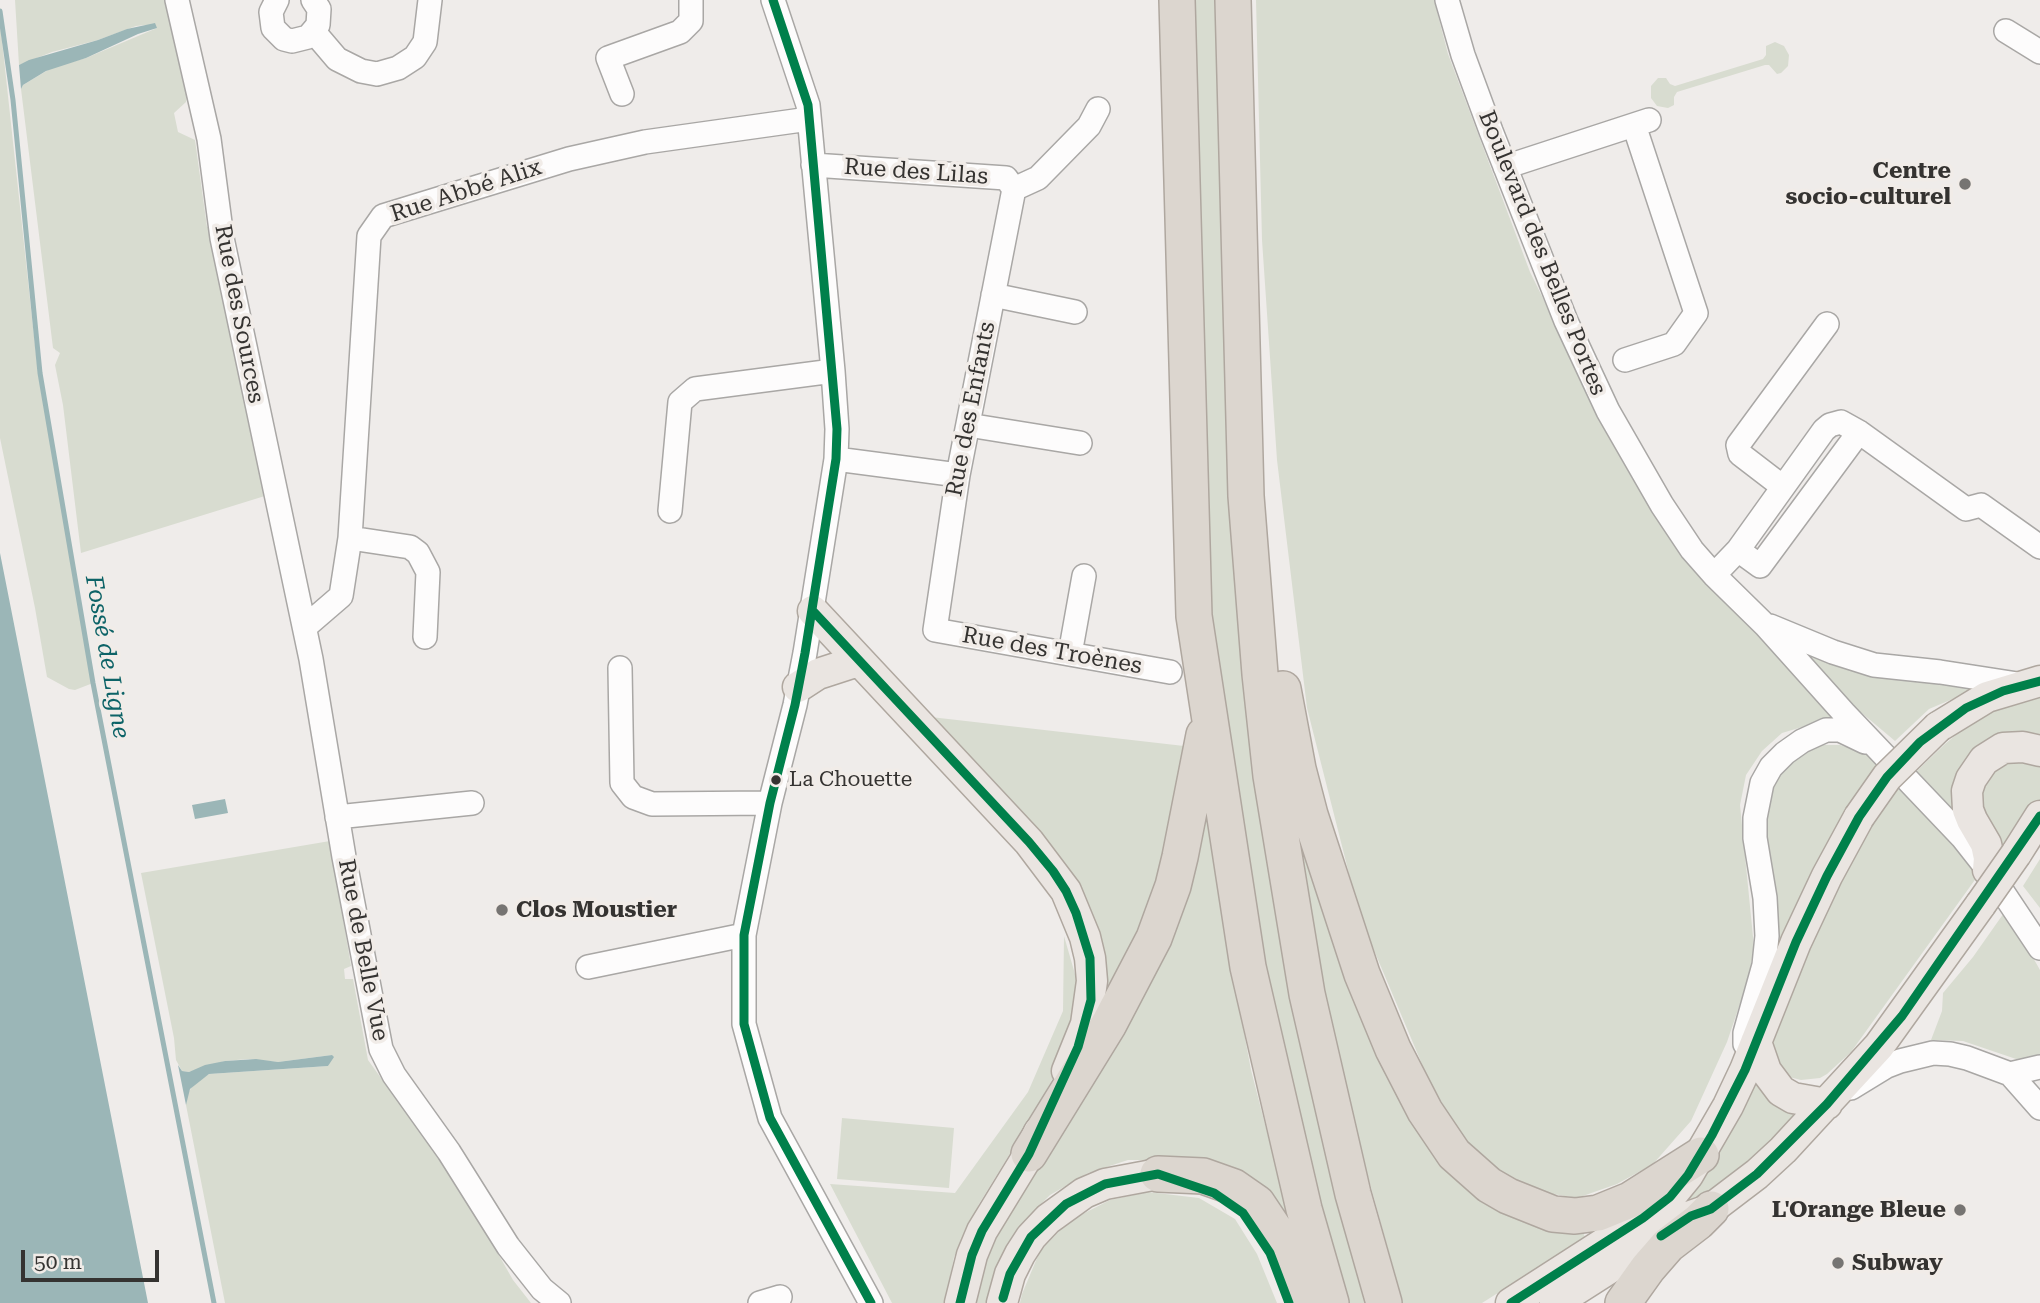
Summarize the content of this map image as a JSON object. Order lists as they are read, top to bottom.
{
  "streets": {
    "street": [
      "Rue des Lilas",
      "Rue Abbé Alix",
      "Boulevard des Belles Portes",
      "Rue des Sources",
      "Rue des Enfants",
      "Rue des Troènes",
      "Rue de Belle Vue"
    ]
  },
  "crossings": [
    ["Rue des Lilas", "Rue des Enfants"],
    ["Rue Abbé Alix", "Rue des Sources"],
    ["Rue Abbé Alix", "Rue de Belle Vue"],
    ["Rue des Sources", "Rue de Belle Vue"],
    ["Rue des Enfants", "Rue des Troènes"]
  ],
  "water": ["Fossé de Ligne"],
  "places": [
    "Centre socio-culturel",
    "La Chouette",
    "Clos Moustier",
    "L'Orange Bleue",
    "Subway"
  ],
  "scale_bar": "50 m"
}
